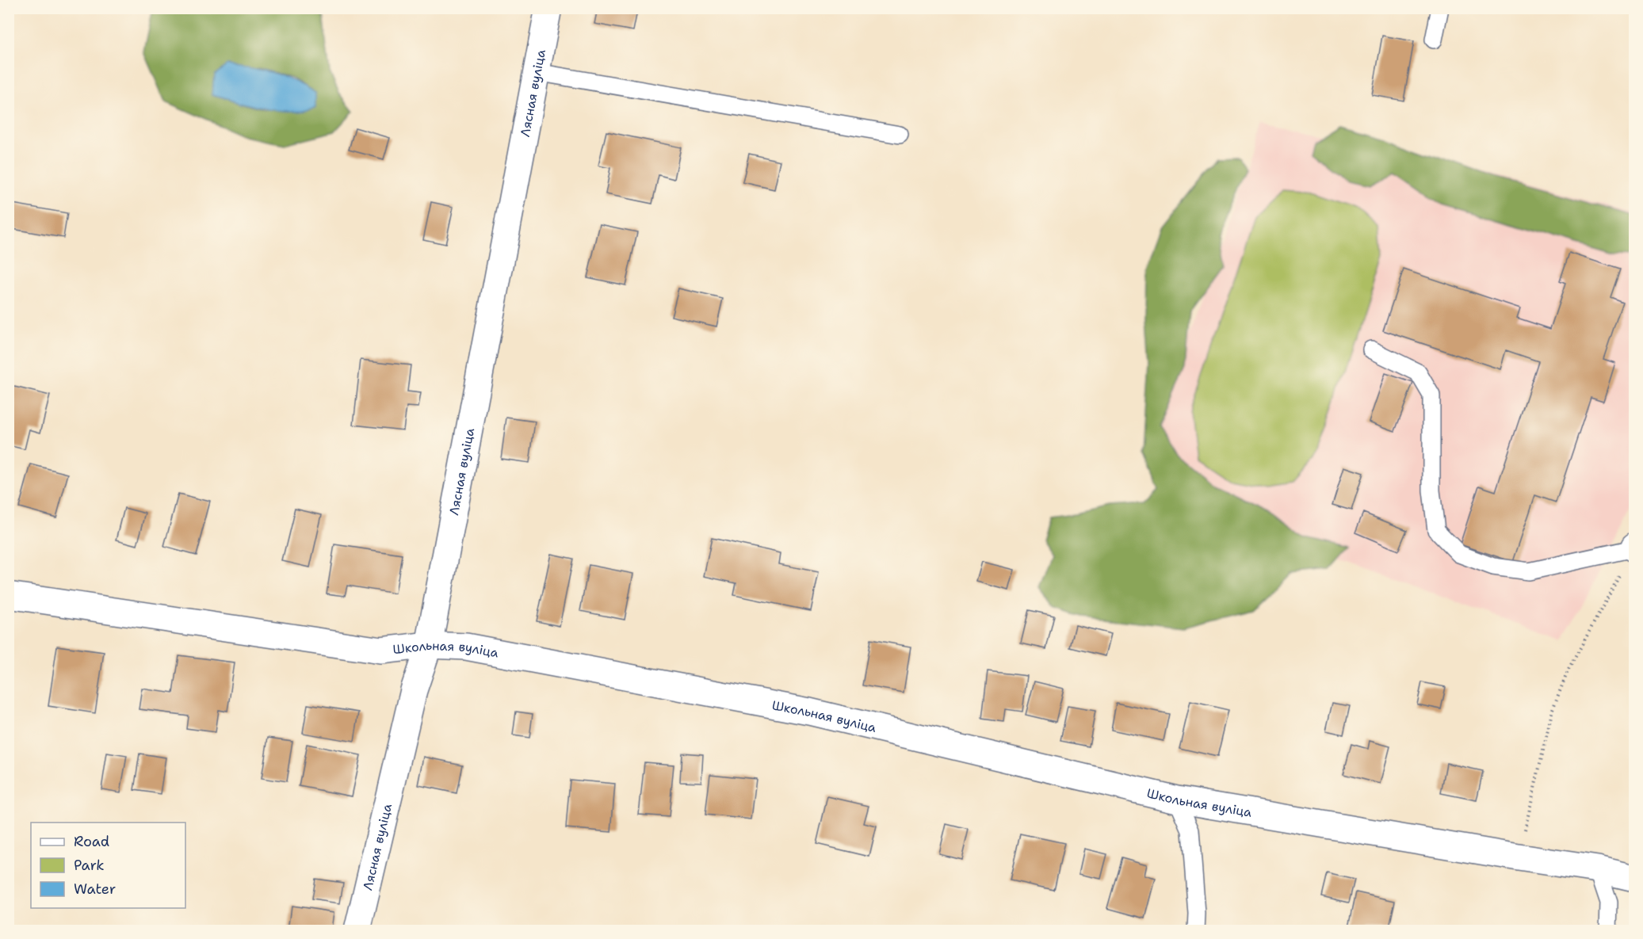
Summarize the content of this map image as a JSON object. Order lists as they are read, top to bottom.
{
  "streets": {
    "street": ["Лясная вуліца", "Школьная вуліца"]
  },
  "crossings": [
    ["Лясная вуліца", "Школьная вуліца"]
  ],
  "legend": ["Road", "Park", "Water"]
}
